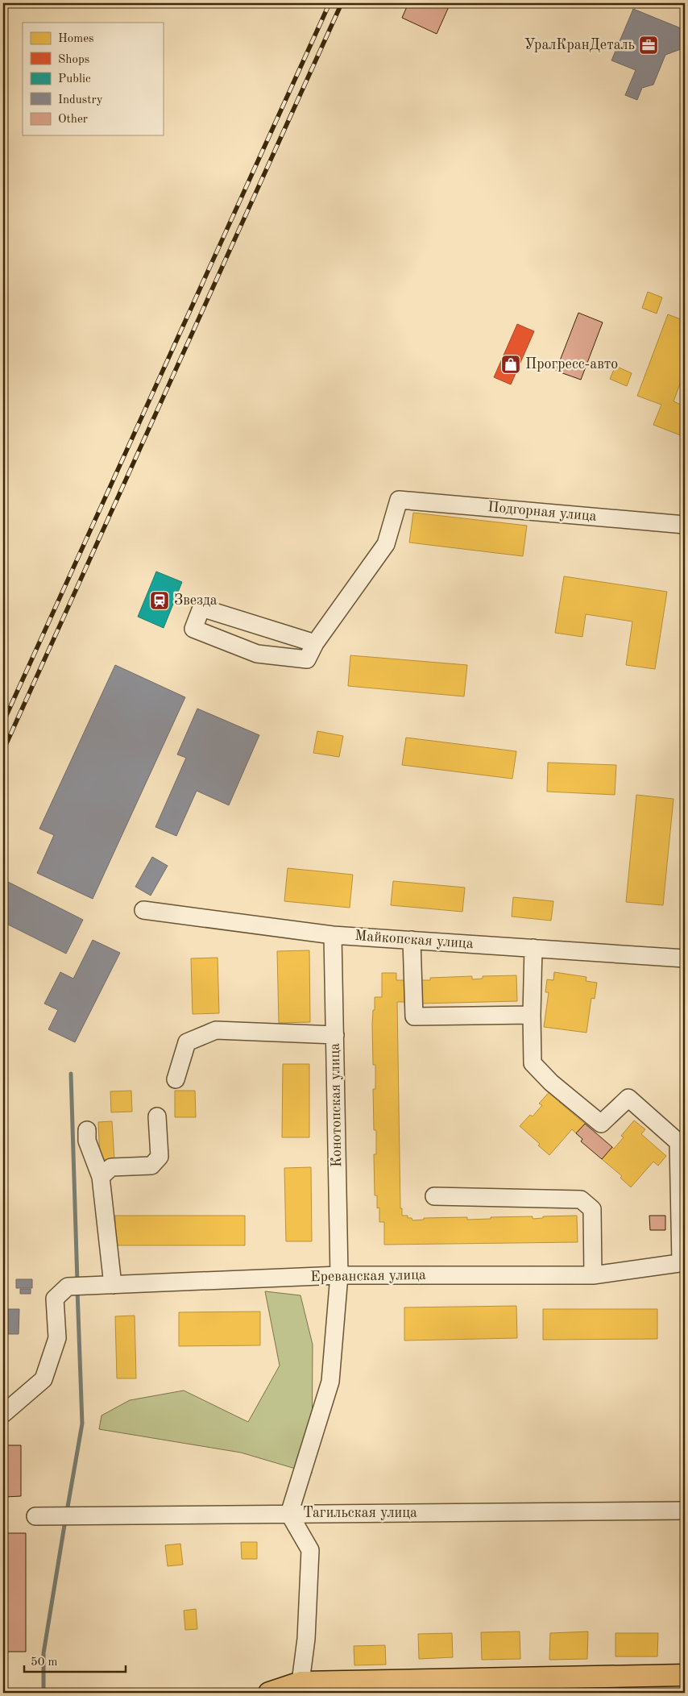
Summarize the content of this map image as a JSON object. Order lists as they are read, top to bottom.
{
  "streets": {
    "street": [
      "Подгорная улица",
      "Майкопская улица",
      "Конотопская улица",
      "Ереванская улица",
      "Тагильская улица"
    ]
  },
  "crossings": [
    ["Майкопская улица", "Конотопская улица"],
    ["Конотопская улица", "Ереванская улица"],
    ["Конотопская улица", "Тагильская улица"]
  ],
  "places": {
    "office": ["УралКранДеталь"],
    "shop": ["Прогресс-авто"],
    "station": ["Звезда"]
  },
  "legend": [
    "Homes",
    "Shops",
    "Public",
    "Industry",
    "Other"
  ],
  "scale_bar": "50 m"
}
